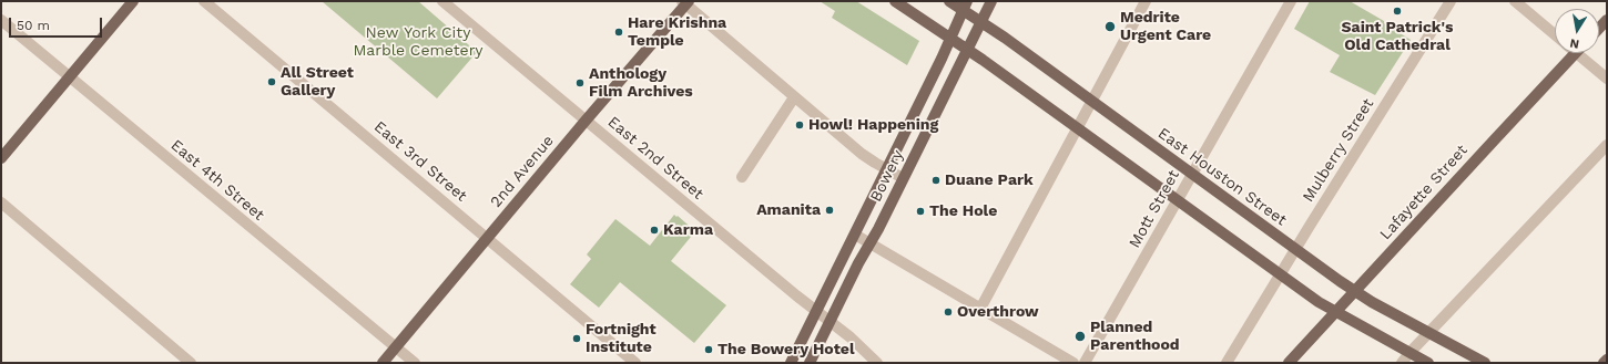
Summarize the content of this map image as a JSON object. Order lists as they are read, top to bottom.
{
  "streets": {
    "main road": [
      "2nd Avenue",
      "Bowery",
      "East Houston Street",
      "Lafayette Street"
    ],
    "street": [
      "Mulberry Street",
      "East 2nd Street",
      "East 3rd Street",
      "East 4th Street",
      "Mott Street"
    ]
  },
  "crossings": [
    ["Mulberry Street", "East Houston Street"],
    ["East 2nd Street", "2nd Avenue"],
    ["East 2nd Street", "Bowery"],
    ["East 3rd Street", "2nd Avenue"],
    ["2nd Avenue", "East 4th Street"],
    ["Bowery", "East Houston Street"],
    ["East Houston Street", "Lafayette Street"],
    ["East Houston Street", "Mott Street"]
  ],
  "parks": ["New York City Marble Cemetery"],
  "places": [
    "Saint Patrick's Old Cathedral",
    "Medrite Urgent Care",
    "Hare Krishna Temple",
    "All Street Gallery",
    "Anthology Film Archives",
    "Howl! Happening",
    "Duane Park",
    "Amanita",
    "The Hole",
    "Karma",
    "Overthrow",
    "Planned Parenthood",
    "Fortnight Institute",
    "The Bowery Hotel"
  ],
  "scale_bar": "50 m",
  "north": "bottom"
}
